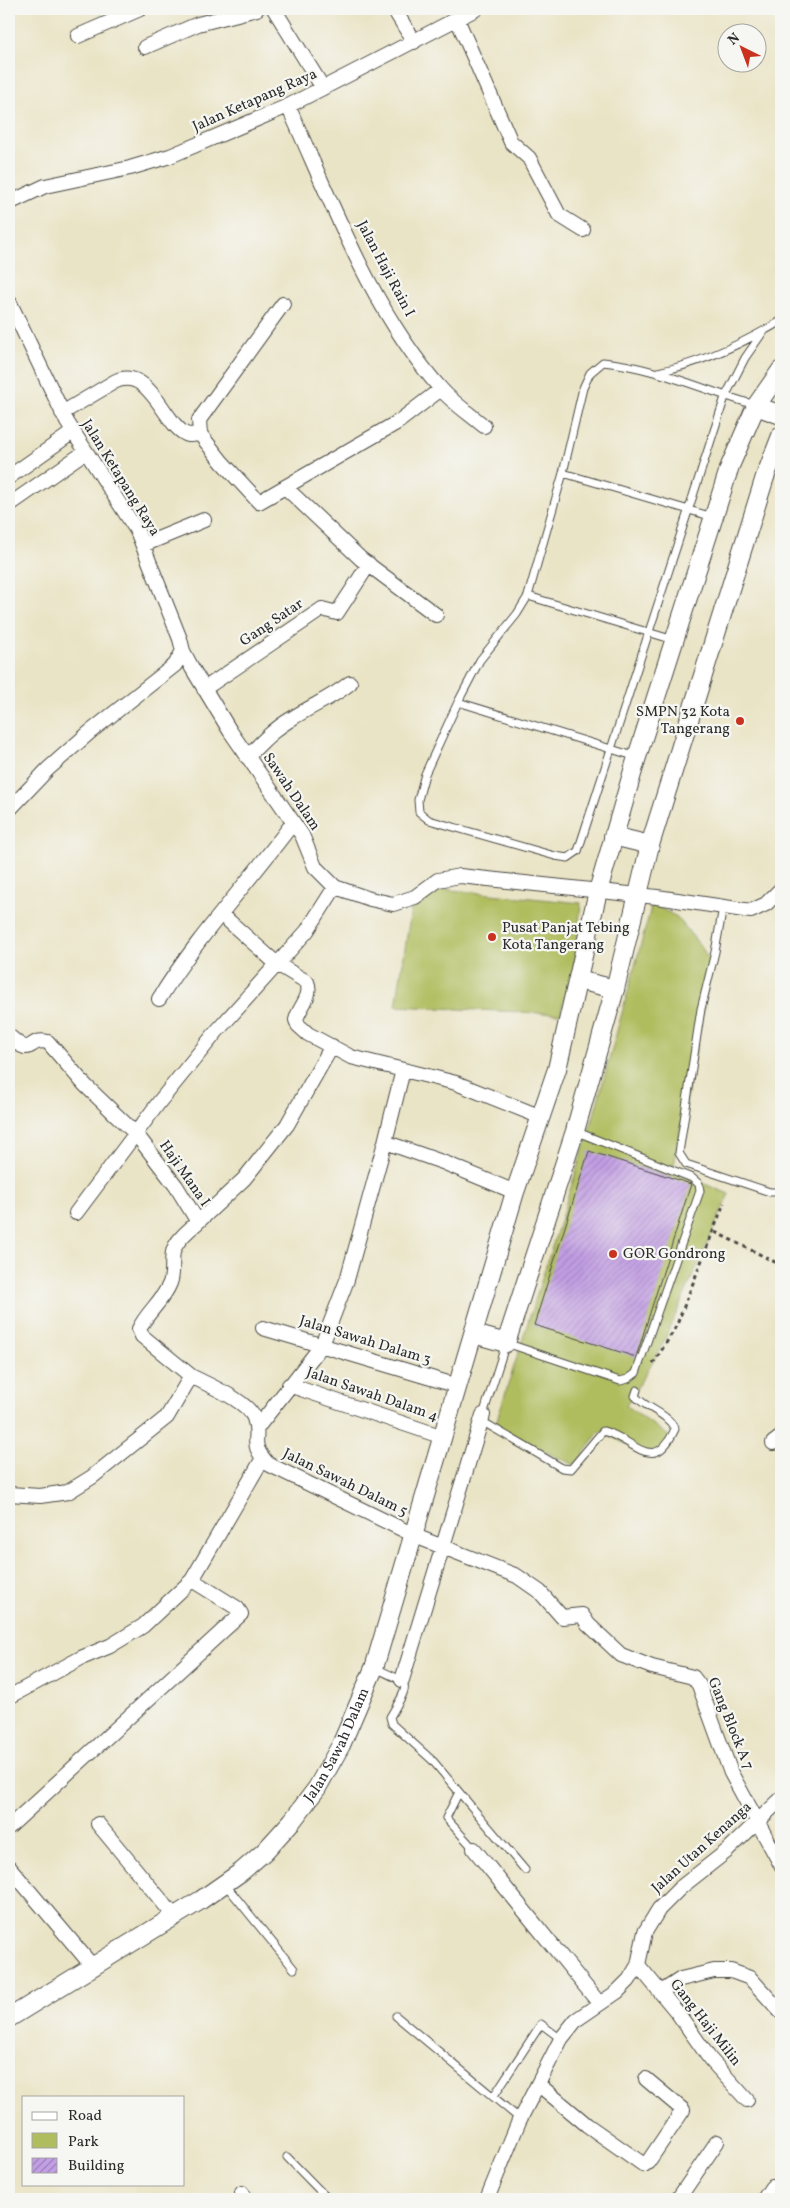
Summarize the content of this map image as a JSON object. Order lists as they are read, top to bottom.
{
  "streets": {
    "street": [
      "Jalan Ketapang Raya",
      "Jalan Haji Rain I",
      "Gang Satar",
      "Sawah Dalam",
      "Haji Mana I",
      "Jalan Sawah Dalam 3",
      "Jalan Sawah Dalam 4",
      "Jalan Sawah Dalam 5",
      "Gang Block A 7",
      "Jalan Sawah Dalam",
      "Jalan Utan Kenanga",
      "Gang Haji Milin"
    ]
  },
  "crossings": [
    ["Jalan Ketapang Raya", "Jalan Haji Rain I"],
    ["Jalan Ketapang Raya", "Sawah Dalam"],
    ["Gang Satar", "Sawah Dalam"],
    ["Haji Mana I", "Jalan Sawah Dalam 5"],
    ["Jalan Sawah Dalam 3", "Jalan Sawah Dalam"],
    ["Jalan Sawah Dalam 4", "Jalan Sawah Dalam"],
    ["Jalan Sawah Dalam 5", "Gang Block A 7"],
    ["Jalan Sawah Dalam 5", "Jalan Sawah Dalam"],
    ["Gang Block A 7", "Jalan Utan Kenanga"],
    ["Jalan Utan Kenanga", "Gang Haji Milin"]
  ],
  "places": ["SMPN 32 Kota Tangerang", "Pusat Panjat Tebing Kota Tangerang", "GOR Gondrong"],
  "legend": ["Road", "Park", "Building"],
  "north": "top left"
}
